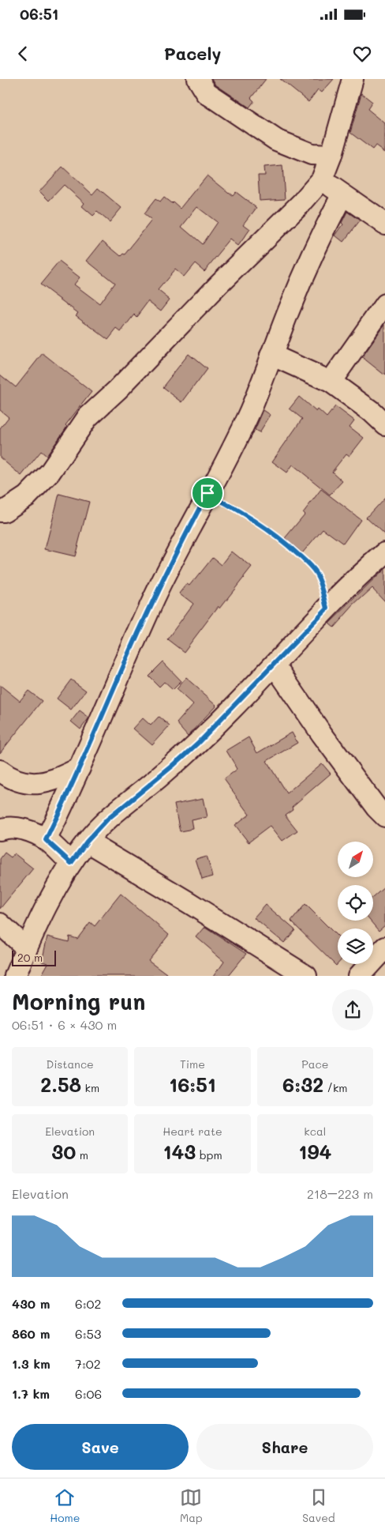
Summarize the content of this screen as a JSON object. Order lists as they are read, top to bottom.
{
  "scale_bar": "20 m",
  "north": "top right",
  "page": {
    "status": "06:51",
    "header": "Pacely",
    "scale": "20 m",
    "heading": ["Morning run", "06:51 · 6 × 430 m"],
    "stats": [
      ["Distance", "2.58 km"],
      ["Time", "16:51"],
      ["Pace", "6:32 /km"],
      ["Elevation", "30 m"],
      ["Heart rate", "143 bpm"],
      ["kcal", "194"]
    ],
    "chart": ["Elevation", "218–223 m"],
    "list": [
      {
        "name": "430 m",
        "note": "6:02"
      },
      {
        "name": "860 m",
        "note": "6:53"
      },
      {
        "name": "1.3 km",
        "note": "7:02"
      },
      {
        "name": "1.7 km",
        "note": "6:06"
      }
    ],
    "buttons": ["Save", "Share"],
    "tabs": ["Home", "Map", "Saved"]
  }
}
